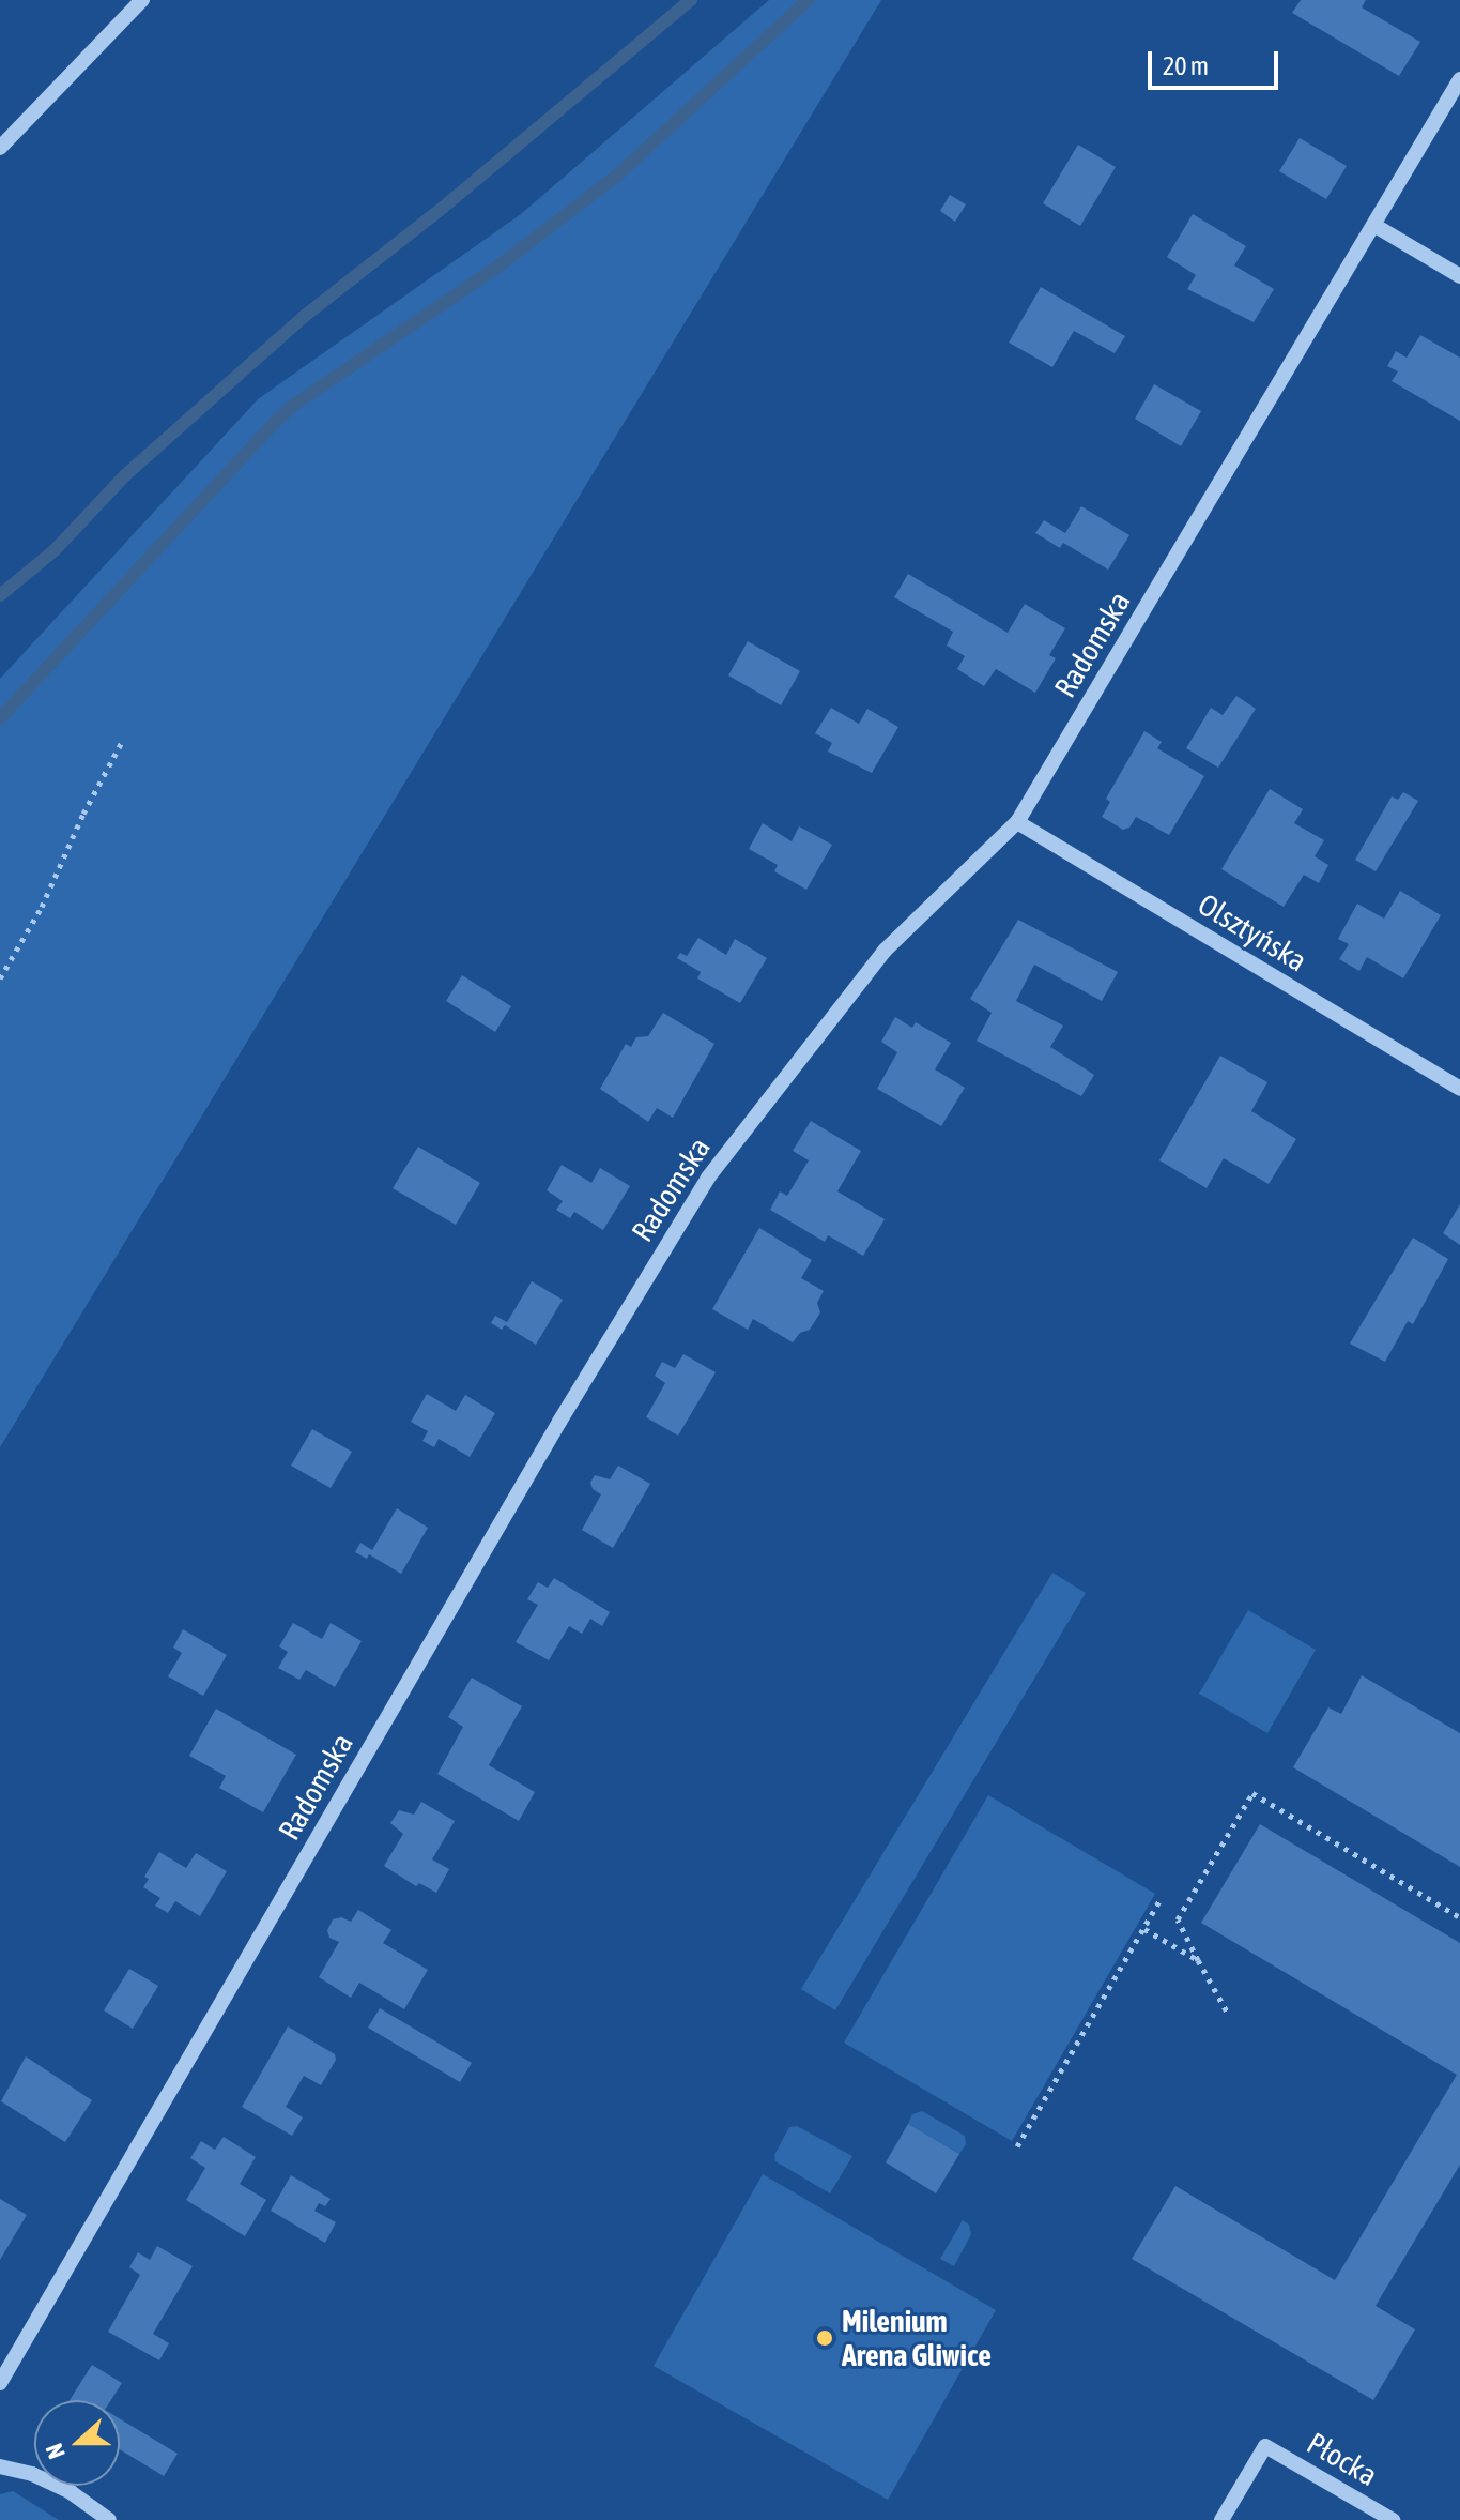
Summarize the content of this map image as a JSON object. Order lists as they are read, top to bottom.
{
  "streets": {
    "street": ["Radomska", "Olsztyńska", "Płocka"]
  },
  "crossings": [
    ["Radomska", "Olsztyńska"]
  ],
  "places": ["Milenium Arena Gliwice"],
  "scale_bar": "20 m",
  "north": "left"
}
